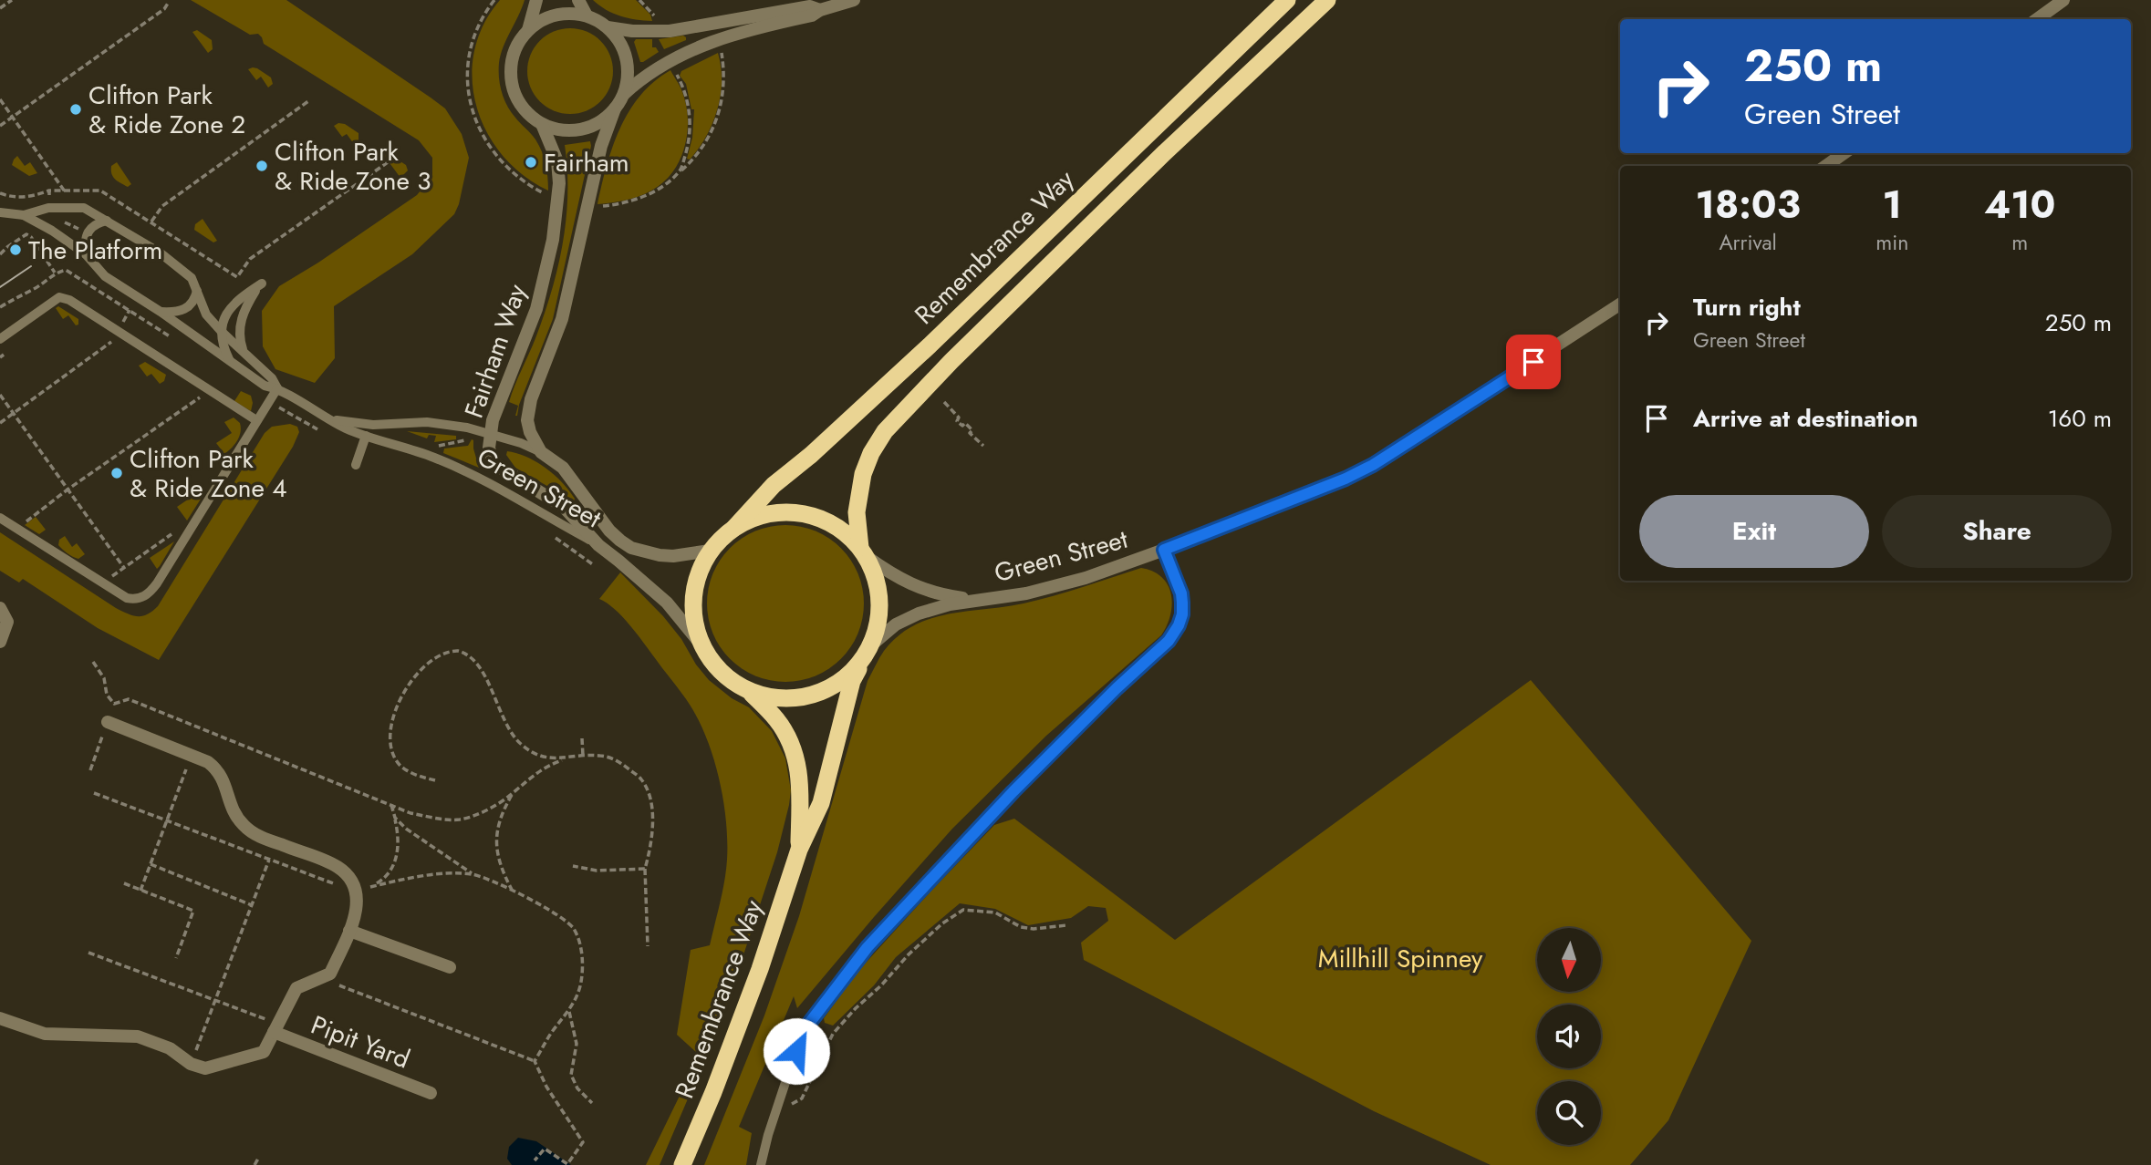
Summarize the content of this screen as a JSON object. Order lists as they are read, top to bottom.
{
  "streets": {
    "highway": ["Remembrance Way"],
    "street": ["Fairham Way", "Green Street", "Pipit Yard"]
  },
  "crossings": [
    ["Remembrance Way", "Green Street"],
    ["Fairham Way", "Green Street"]
  ],
  "parks": ["Millhill Spinney"],
  "places": [
    "Clifton Park & Ride Zone 2",
    "Fairham",
    "Clifton Park & Ride Zone 3",
    "The Platform",
    "Clifton Park & Ride Zone 4"
  ],
  "north": "bottom",
  "page": {
    "turn": ["250 m", "Green Street"],
    "eta": [
      "18:03",
      "Arrival",
      "1",
      "min",
      "410",
      "m"
    ],
    "list": [
      {
        "name": "Turn right",
        "note": "Green Street",
        "value": "250 m"
      },
      {
        "name": "Arrive at destination",
        "value": "160 m"
      }
    ],
    "buttons": ["Exit", "Share"]
  }
}
